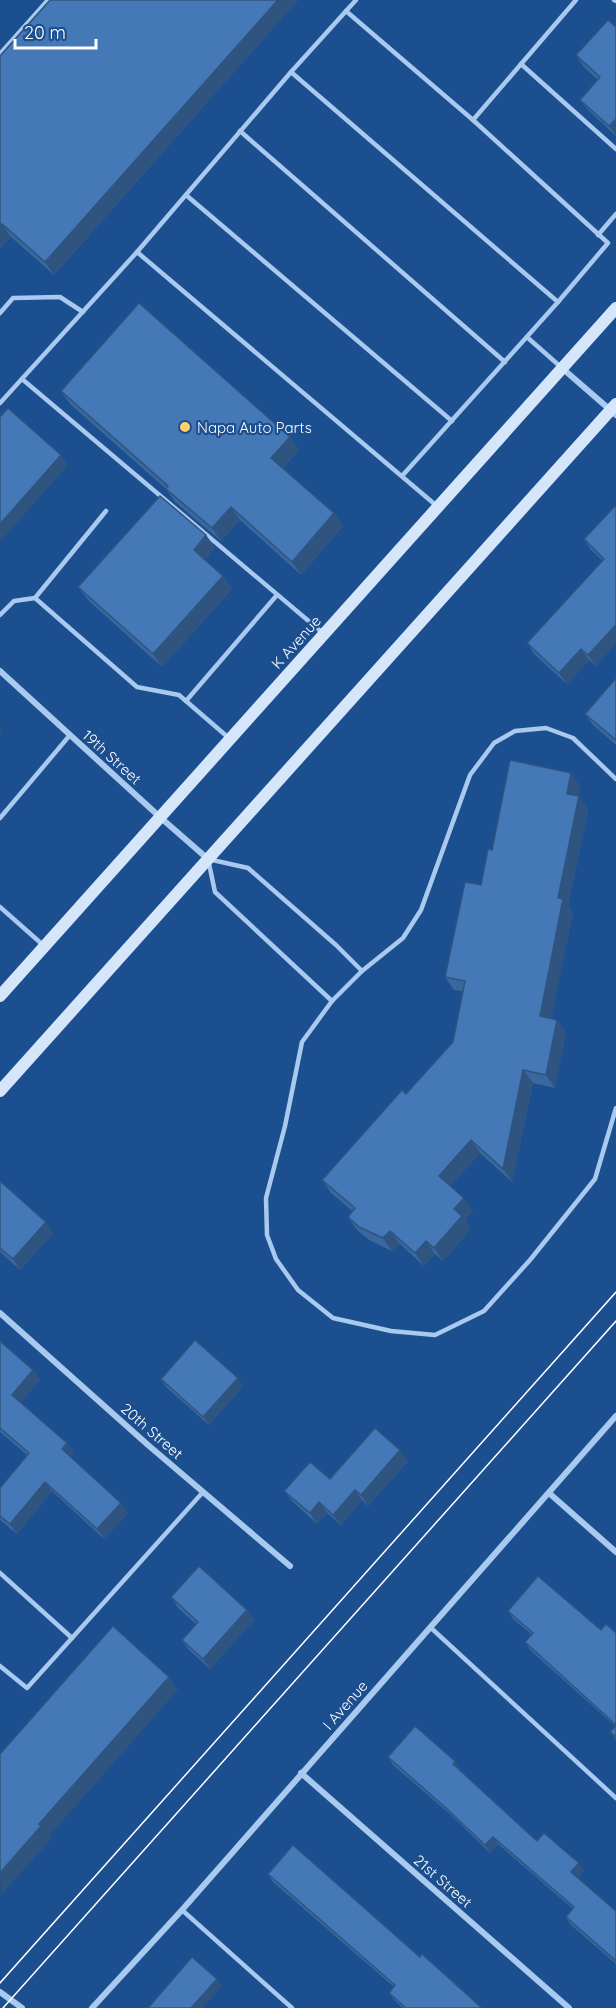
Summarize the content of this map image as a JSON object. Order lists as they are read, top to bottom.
{
  "streets": {
    "main road": ["K Avenue"],
    "street": [
      "19th Street",
      "20th Street",
      "I Avenue",
      "21st Street"
    ]
  },
  "crossings": [
    ["K Avenue", "19th Street"],
    ["I Avenue", "21st Street"]
  ],
  "places": ["Napa Auto Parts"],
  "scale_bar": "20 m"
}
